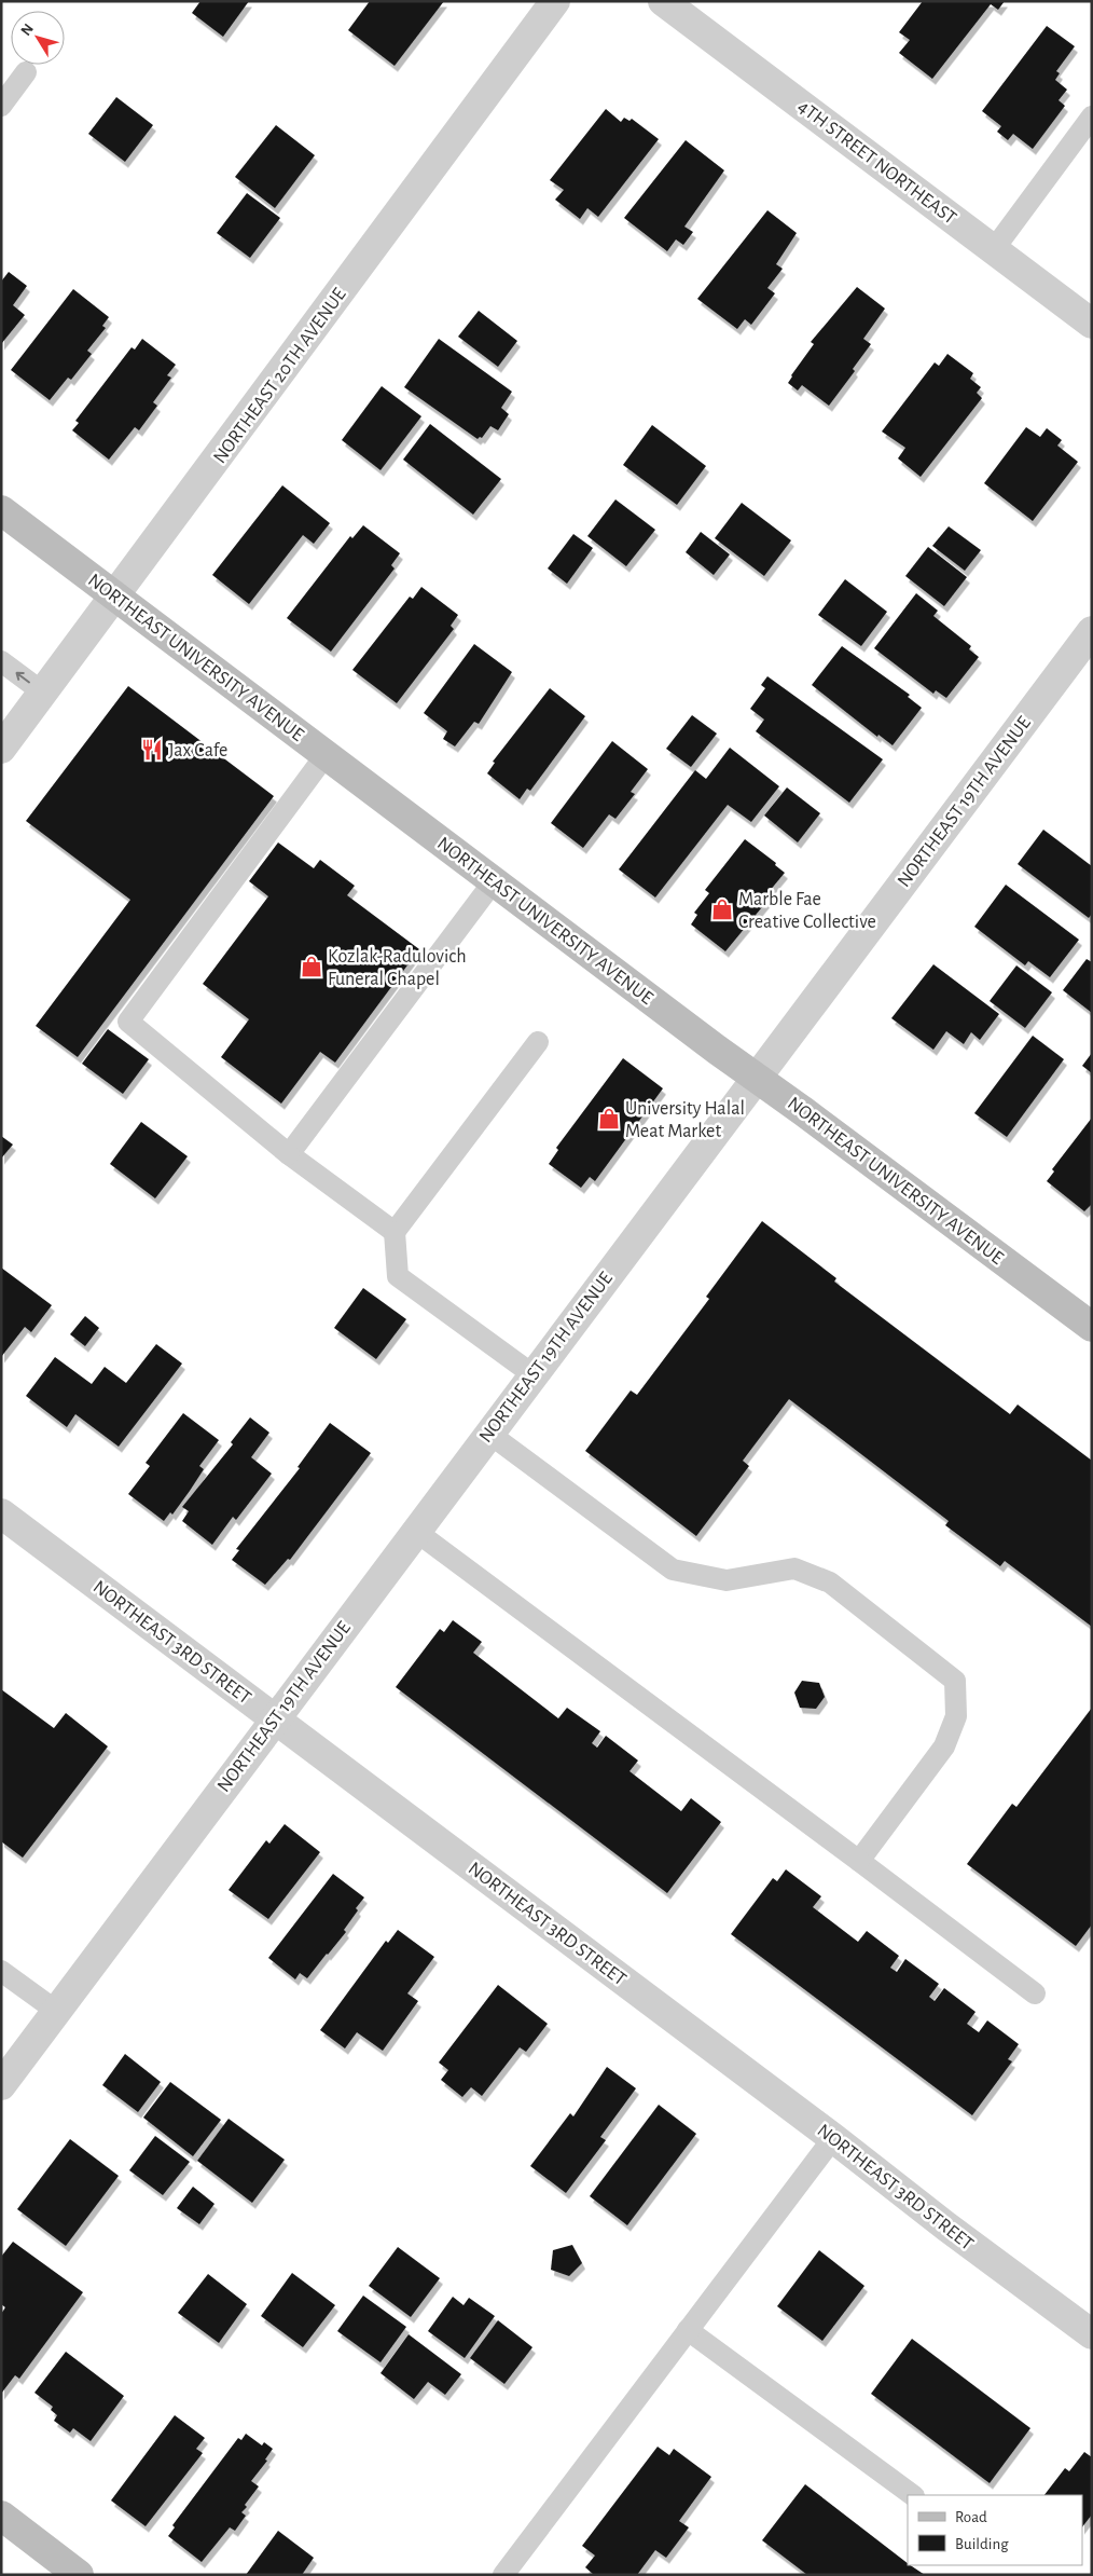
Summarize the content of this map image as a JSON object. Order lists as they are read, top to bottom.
{
  "streets": {
    "main road": ["NORTHEAST UNIVERSITY AVENUE"],
    "street": [
      "4TH STREET NORTHEAST",
      "NORTHEAST 20TH AVENUE",
      "NORTHEAST 19TH AVENUE",
      "NORTHEAST 3RD STREET"
    ]
  },
  "crossings": [
    ["NORTHEAST 20TH AVENUE", "NORTHEAST UNIVERSITY AVENUE"],
    ["NORTHEAST UNIVERSITY AVENUE", "NORTHEAST 19TH AVENUE"],
    ["NORTHEAST 19TH AVENUE", "NORTHEAST 3RD STREET"]
  ],
  "places": {
    "restaurant": ["Jax Cafe"],
    "shop": ["Marble Fae Creative Collective", "Kozlak-Radulovich Funeral Chapel", "University Halal Meat Market"]
  },
  "legend": ["Road", "Building"],
  "north": "top left"
}
